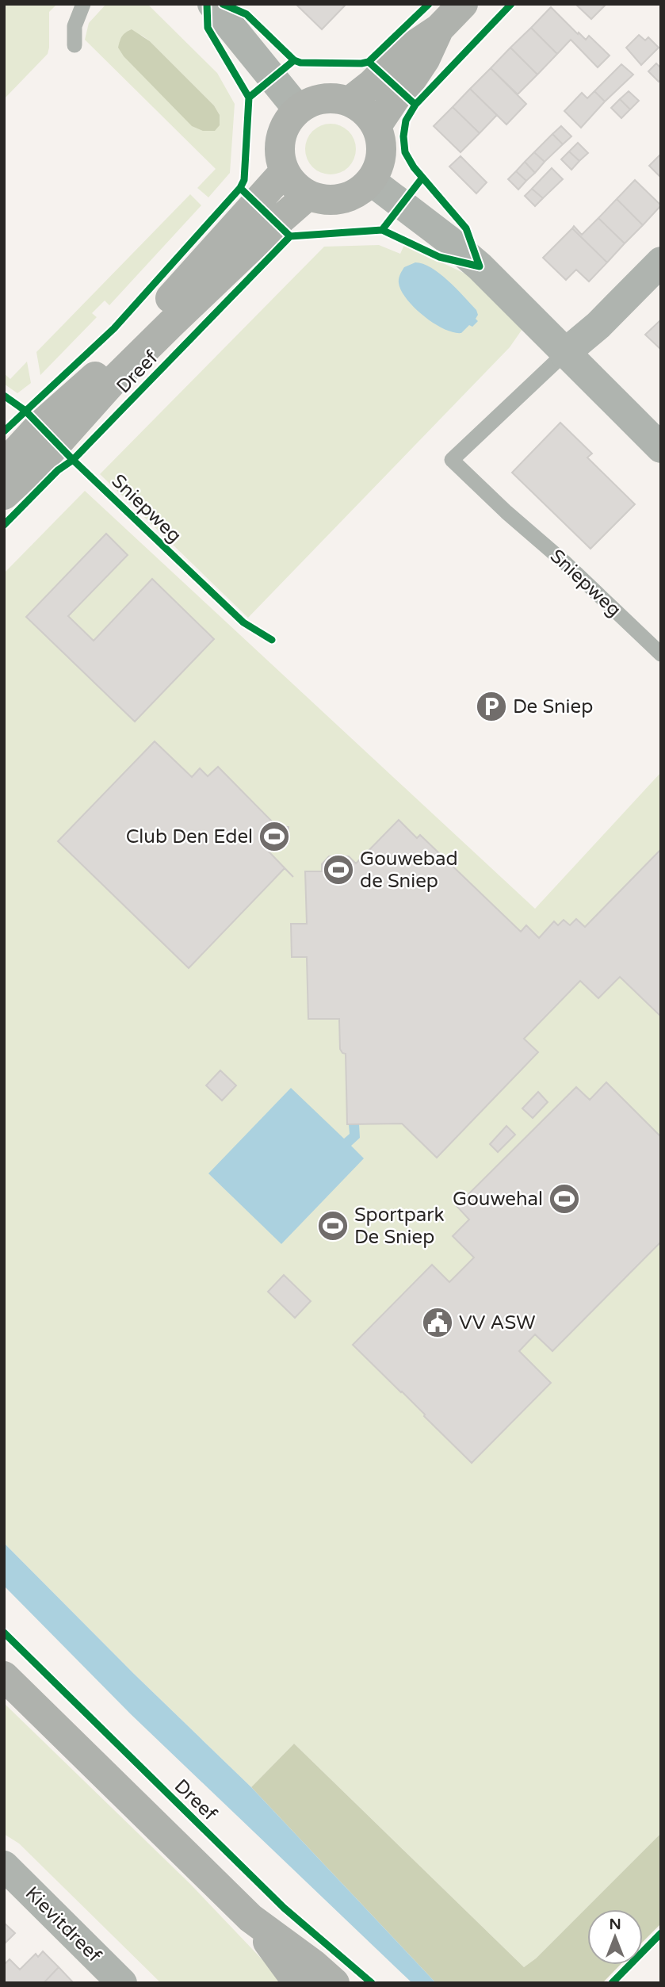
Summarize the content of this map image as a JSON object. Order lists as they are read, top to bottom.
{
  "streets": {
    "main road": ["Dreef"],
    "street": ["Kievitdreef"],
    "lane": ["Sniepweg"]
  },
  "places": {
    "parking": ["De Sniep"],
    "sports": [
      "Club Den Edel",
      "Gouwebad de Sniep",
      "Gouwehal",
      "Sportpark De Sniep"
    ],
    "public building": ["VV ASW"]
  },
  "north": "top"
}
